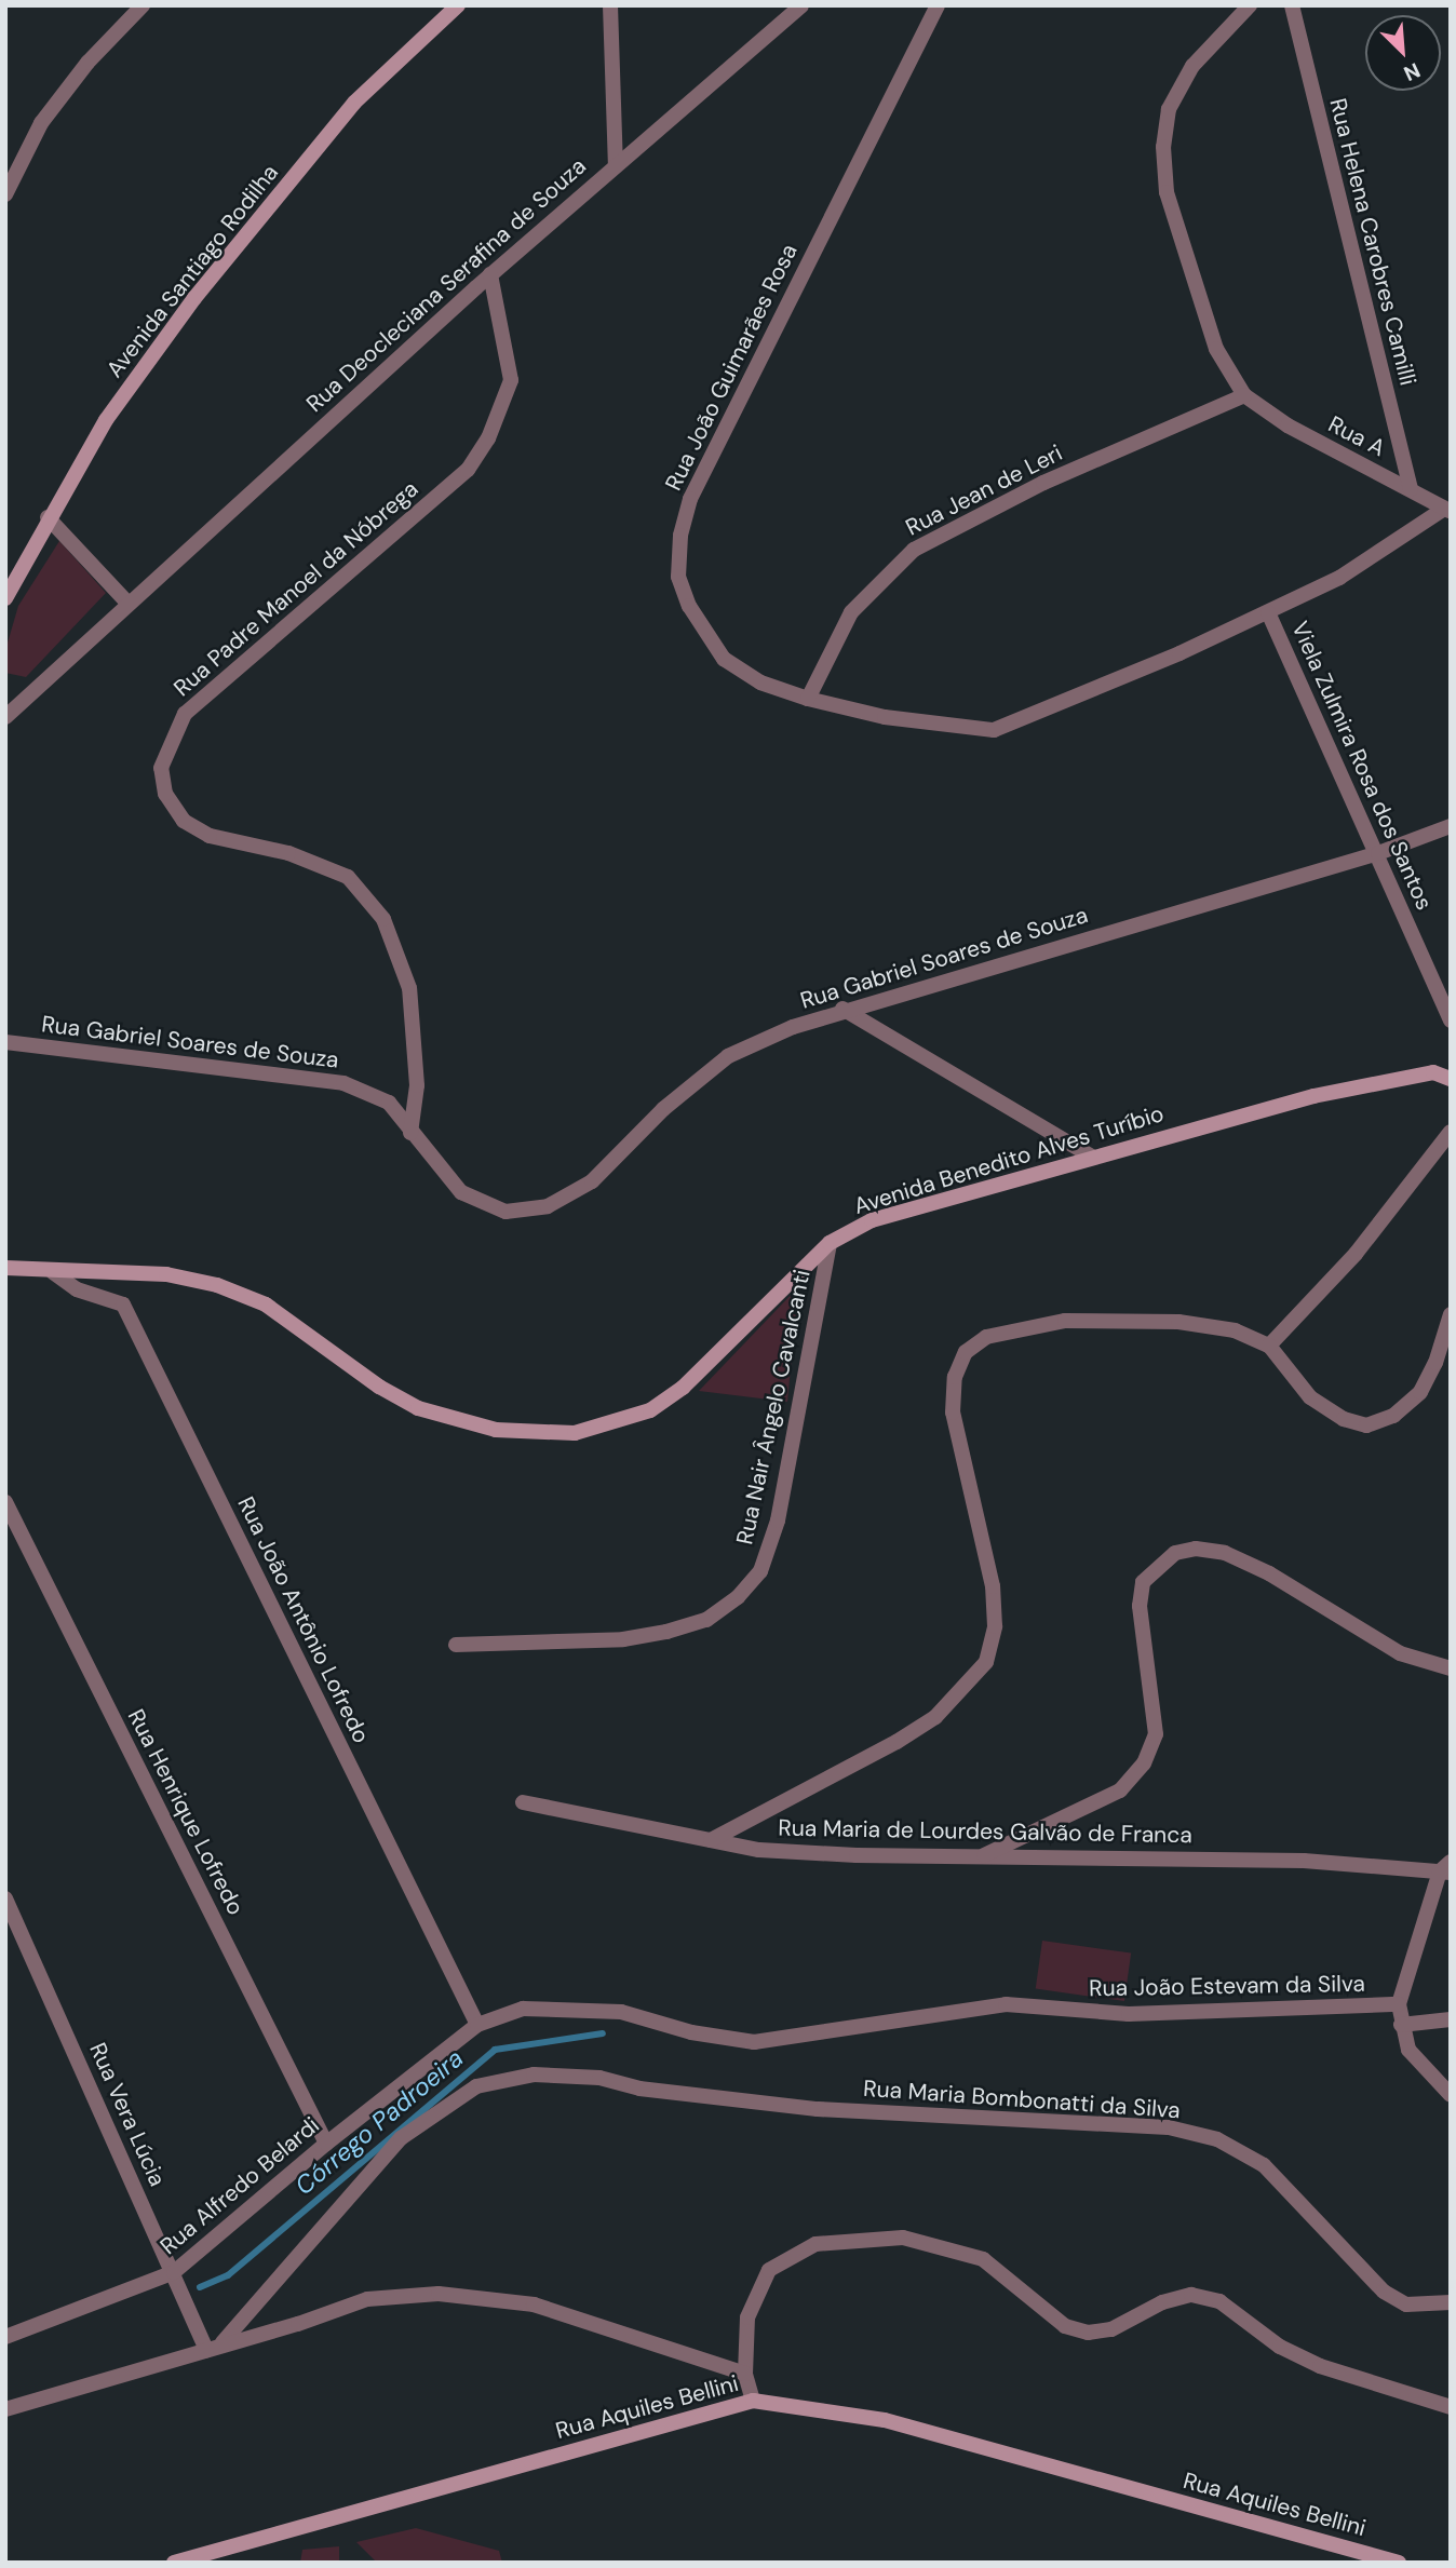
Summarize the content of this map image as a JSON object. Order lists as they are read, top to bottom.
{
  "streets": {
    "main road": ["Avenida Santiago Rodilha", "Avenida Benedito Alves Turíbio", "Rua Aquiles Bellini"],
    "street": [
      "Rua Helena Carobres Camilli",
      "Rua Deocleciana Serafina de Souza",
      "Rua João Guimarães Rosa",
      "Rua A",
      "Rua Jean de Leri",
      "Rua Padre Manoel da Nóbrega",
      "Viela Zulmira Rosa dos Santos",
      "Rua Gabriel Soares de Souza",
      "Rua Nair Ângelo Cavalcanti",
      "Rua João Antônio Lofredo",
      "Rua Henrique Lofredo",
      "Rua Maria de Lourdes Galvão de Franca",
      "Rua João Estevam da Silva",
      "Rua Maria Bombonatti da Silva",
      "Rua Vera Lúcia",
      "Rua Alfredo Belardi"
    ]
  },
  "crossings": [
    ["Rua Helena Carobres Camilli", "Rua A"],
    ["Rua Deocleciana Serafina de Souza", "Rua Padre Manoel da Nóbrega"],
    ["Rua João Guimarães Rosa", "Rua A"],
    ["Rua João Guimarães Rosa", "Rua Jean de Leri"],
    ["Rua João Guimarães Rosa", "Viela Zulmira Rosa dos Santos"],
    ["Rua A", "Rua Jean de Leri"],
    ["Rua Padre Manoel da Nóbrega", "Rua Gabriel Soares de Souza"],
    ["Viela Zulmira Rosa dos Santos", "Rua Gabriel Soares de Souza"],
    ["Avenida Benedito Alves Turíbio", "Rua Nair Ângelo Cavalcanti"],
    ["Avenida Benedito Alves Turíbio", "Rua João Antônio Lofredo"],
    ["Rua João Antônio Lofredo", "Rua João Estevam da Silva"],
    ["Rua João Antônio Lofredo", "Rua Alfredo Belardi"],
    ["Rua Henrique Lofredo", "Rua Alfredo Belardi"],
    ["Rua João Estevam da Silva", "Rua Alfredo Belardi"],
    ["Rua Vera Lúcia", "Rua Alfredo Belardi"]
  ],
  "water": ["Córrego Padroeira"],
  "north": "bottom right"
}
